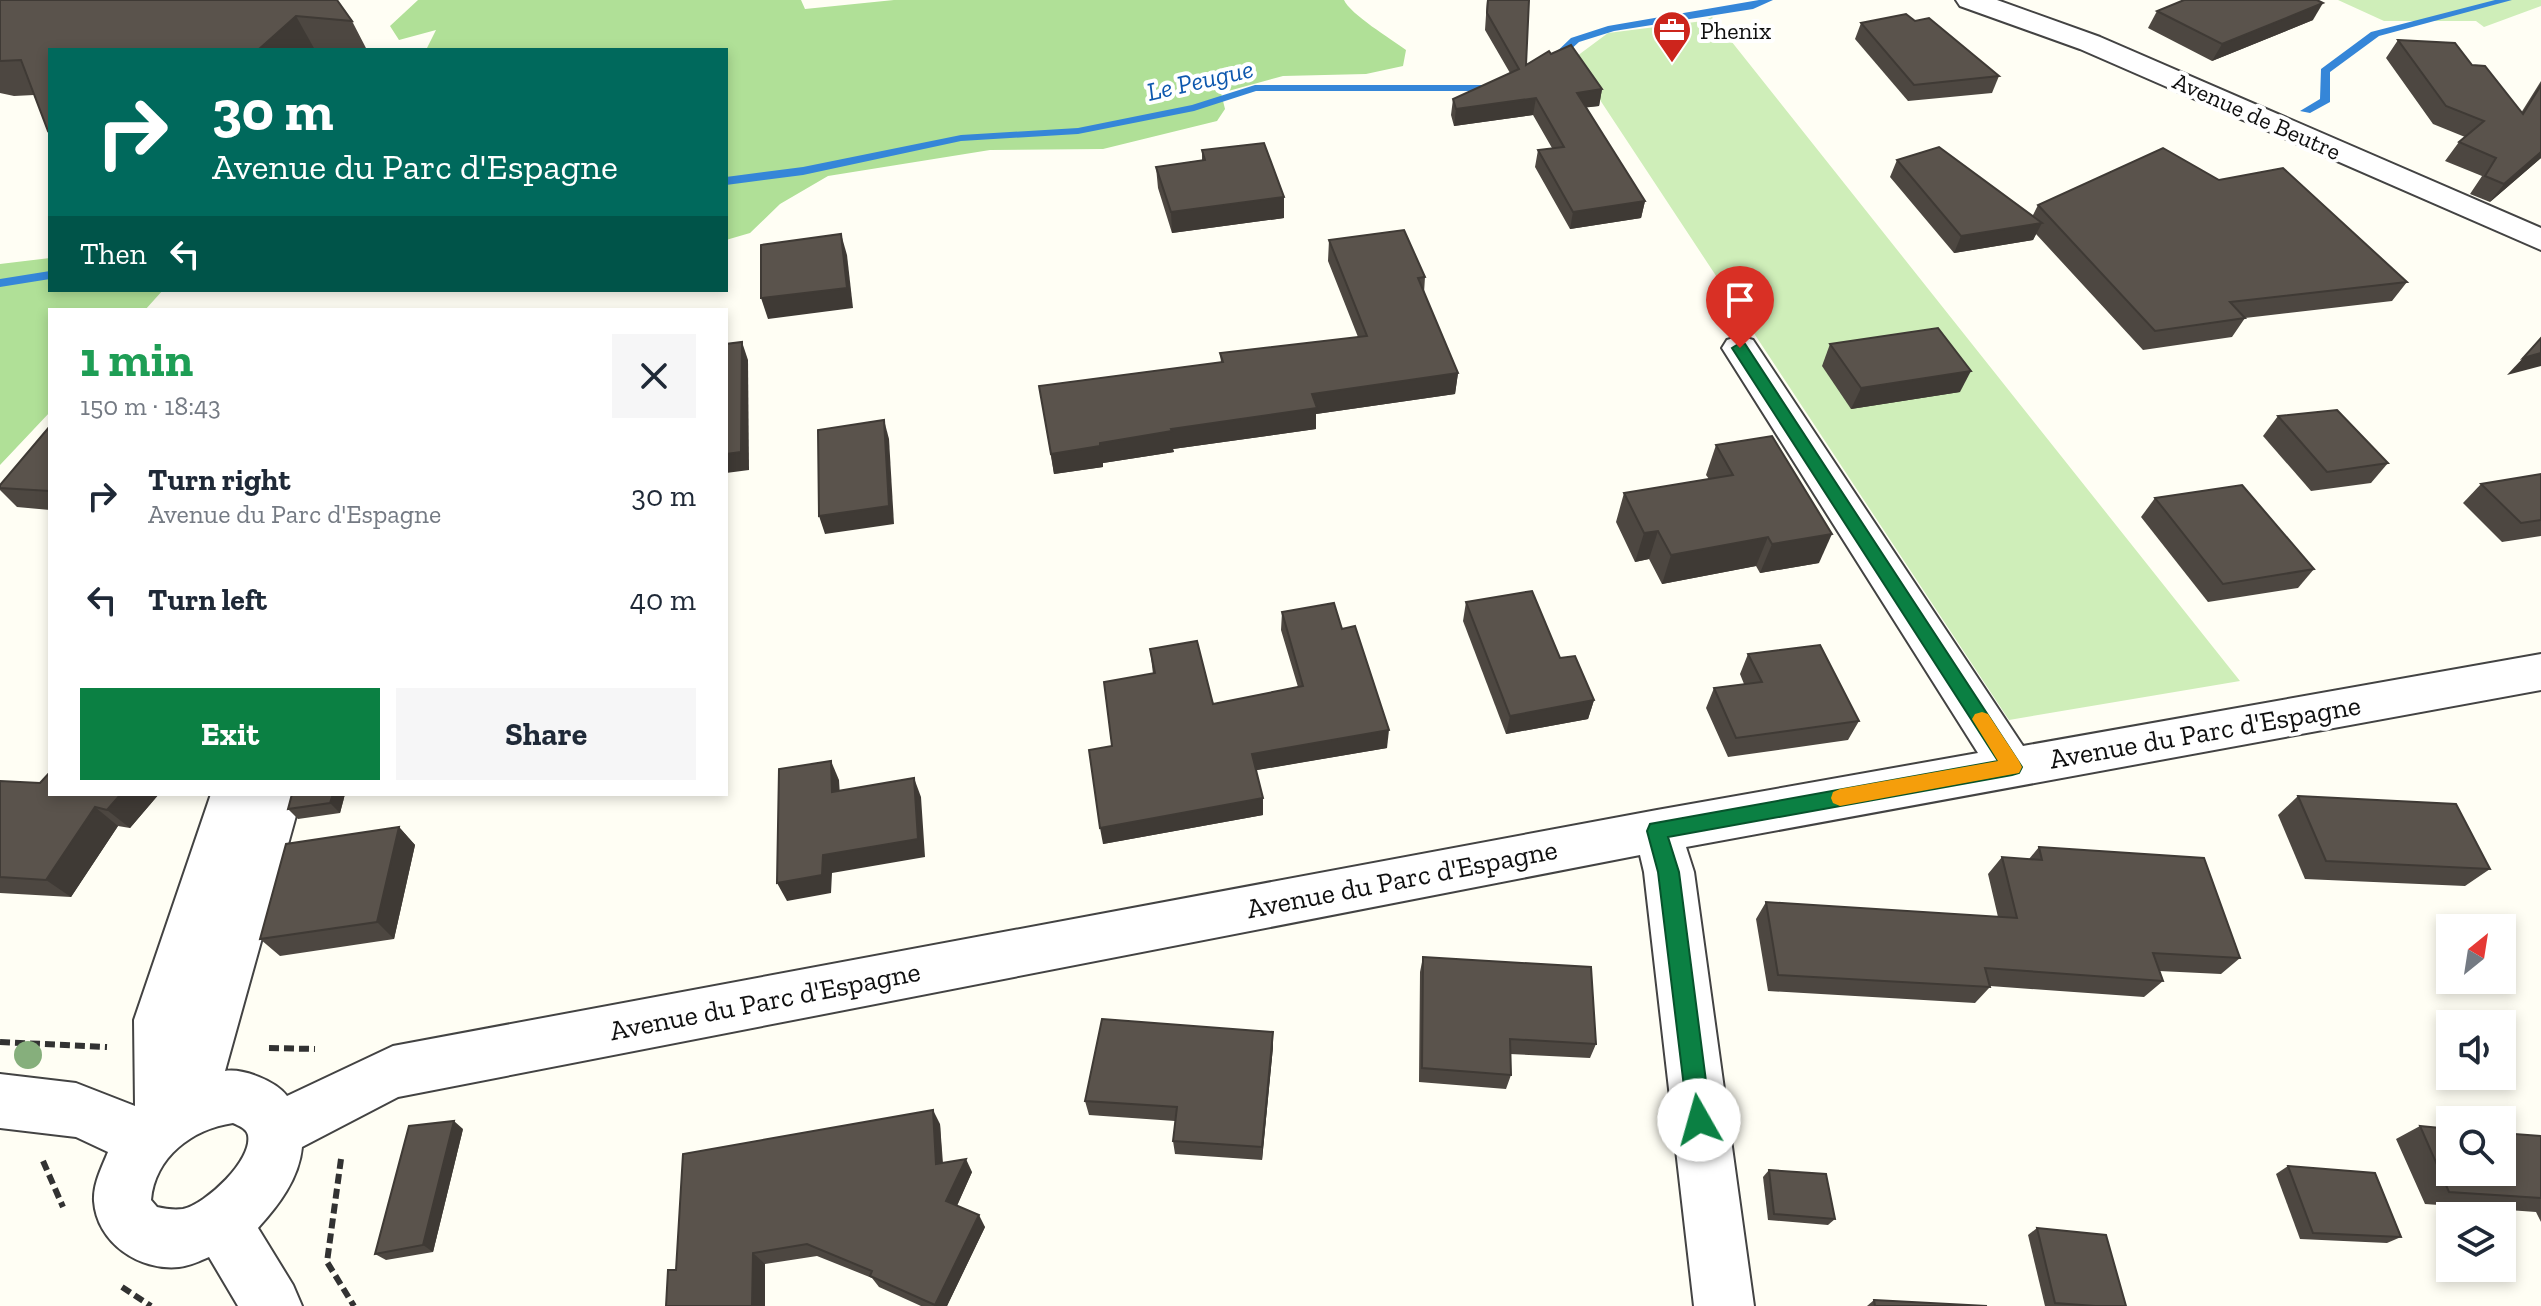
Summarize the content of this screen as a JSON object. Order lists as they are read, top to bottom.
{
  "streets": {
    "street": ["Avenue de Beutre", "Avenue du Parc d'Espagne"]
  },
  "water": ["Le Peugue"],
  "places": {
    "office": ["Phenix"]
  },
  "north": "top right",
  "page": {
    "turn": ["30 m", "Avenue du Parc d'Espagne"],
    "then": "Then",
    "heading": ["1 min", "150 m · 18:43"],
    "list": [
      {
        "name": "Turn right",
        "note": "Avenue du Parc d'Espagne",
        "value": "30 m"
      },
      {
        "name": "Turn left",
        "value": "40 m"
      }
    ],
    "buttons": ["Exit", "Share"]
  }
}
